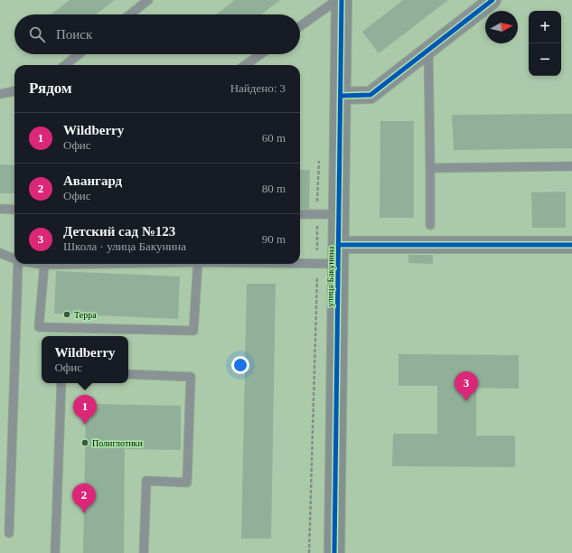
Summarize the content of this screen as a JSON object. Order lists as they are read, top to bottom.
{
  "streets": {
    "street": ["улица Бакунина"]
  },
  "places": ["Терра", "Полиглотики"],
  "north": "right",
  "page": {
    "map_buttons": ["+", "−"],
    "search": "Поиск",
    "heading": ["Рядом", "Найдено: 3"],
    "list": [
      {
        "mark": "1",
        "name": "Wildberry",
        "note": "Офис",
        "value": "60 m"
      },
      {
        "mark": "2",
        "name": "Авангард",
        "note": "Офис",
        "value": "80 m"
      },
      {
        "mark": "3",
        "name": "Детский сад №123",
        "note": "Школа · улица Бакунина",
        "value": "90 m"
      }
    ],
    "popup": ["Wildberry", "Офис"],
    "pins": ["3", "1", "2"]
  }
}
